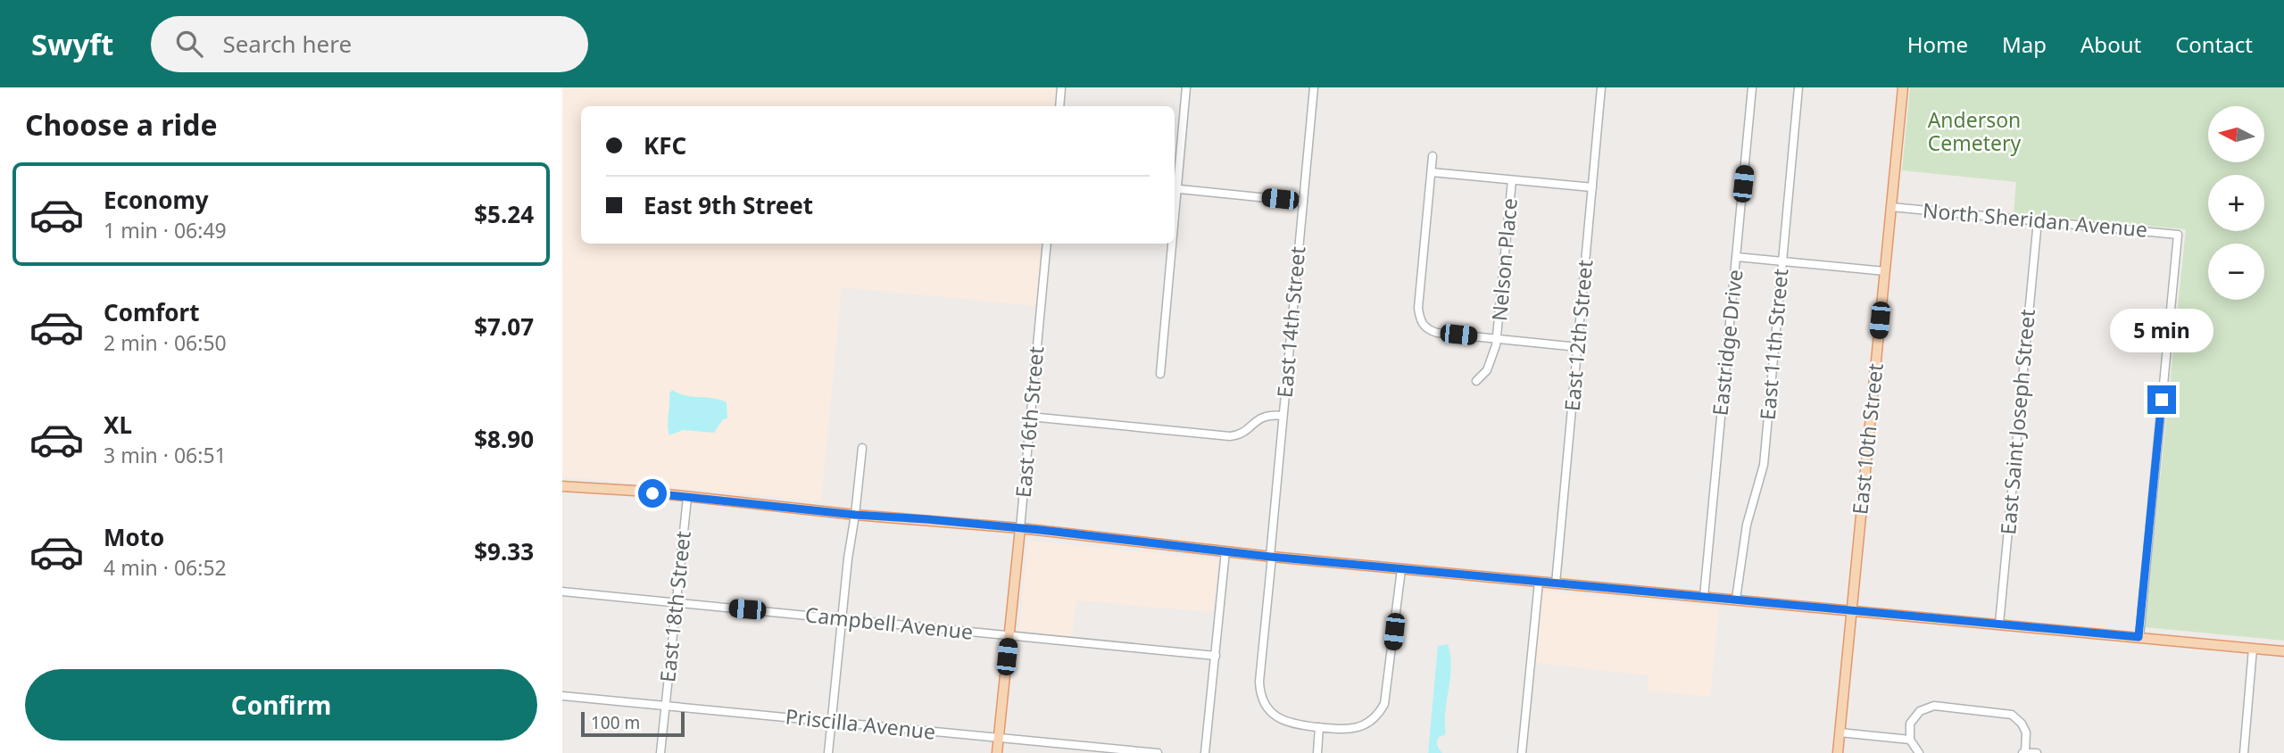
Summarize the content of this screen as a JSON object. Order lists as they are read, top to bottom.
{
  "streets": {
    "main road": ["East 16th Street", "East 10th Street"],
    "street": [
      "North Sheridan Avenue",
      "Nelson Place",
      "East 14th Street",
      "East 12th Street",
      "Eastridge Drive",
      "East 11th Street",
      "East Saint Joseph Street",
      "East 18th Street",
      "Campbell Avenue",
      "Priscilla Avenue"
    ]
  },
  "crossings": [
    ["North Sheridan Avenue", "East Saint Joseph Street"],
    ["North Sheridan Avenue", "East 10th Street"],
    ["East 16th Street", "Campbell Avenue"],
    ["East 16th Street", "Priscilla Avenue"],
    ["East 18th Street", "Campbell Avenue"],
    ["East 18th Street", "Priscilla Avenue"]
  ],
  "parks": ["Anderson Cemetery"],
  "scale_bar": "100 m",
  "north": "left",
  "page": {
    "header": "Swyft",
    "search": "Search here",
    "nav": [
      "Home",
      "Map",
      "About",
      "Contact"
    ],
    "heading": "Choose a ride",
    "map_buttons": ["+", "−"],
    "banner": ["KFC", "East 9th Street"],
    "list": [
      {
        "name": "Economy",
        "note": "1 min · 06:49",
        "value": "$5.24"
      },
      {
        "name": "Comfort",
        "note": "2 min · 06:50",
        "value": "$7.07"
      },
      {
        "name": "XL",
        "note": "3 min · 06:51",
        "value": "$8.90"
      },
      {
        "name": "Moto",
        "note": "4 min · 06:52",
        "value": "$9.33"
      }
    ],
    "bubble": "5 min",
    "buttons": "Confirm",
    "scale": "100 m"
  }
}
